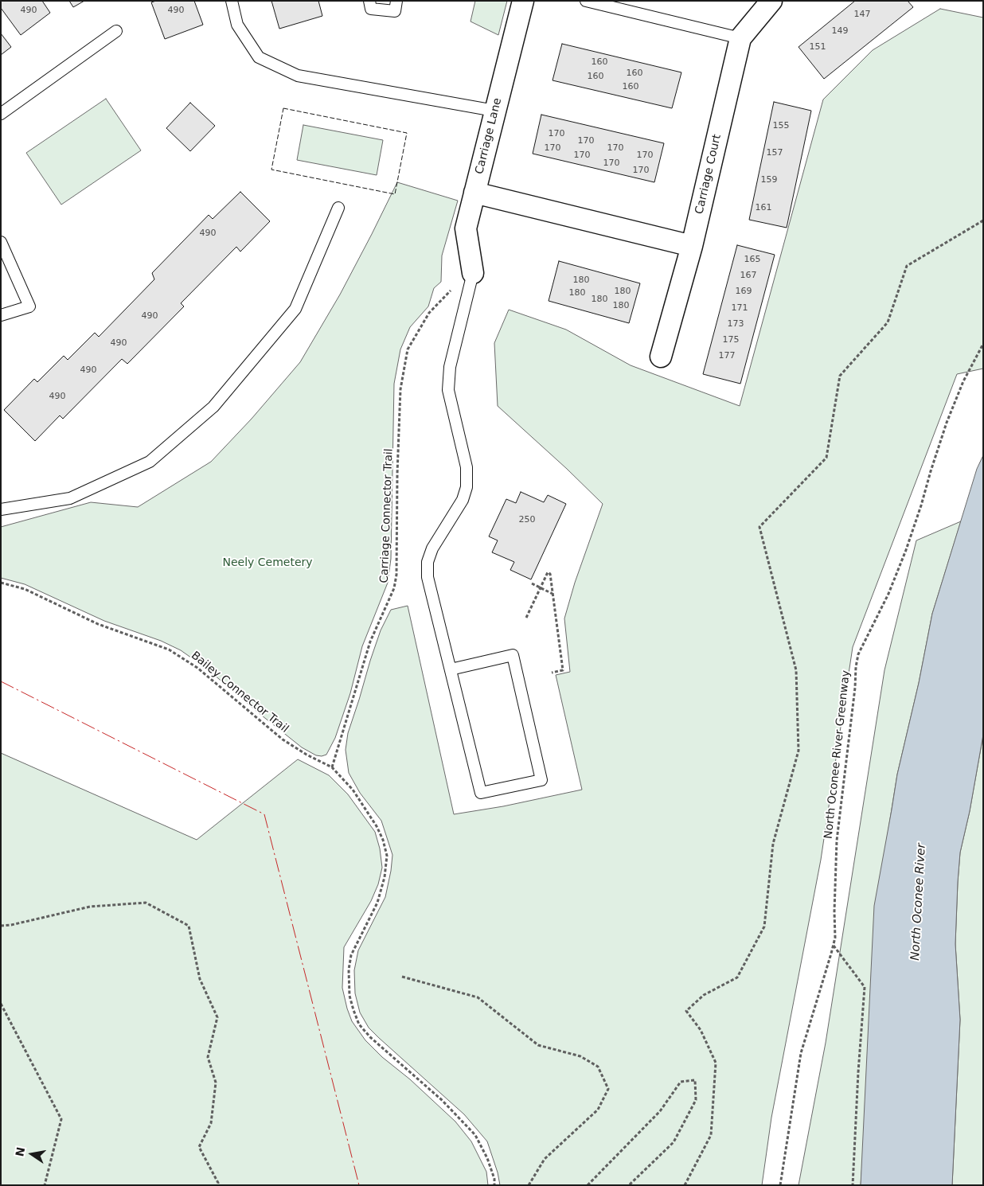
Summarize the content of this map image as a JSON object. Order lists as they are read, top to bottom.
{
  "streets": {
    "street": ["Carriage Lane", "Carriage Court"],
    "path": ["Carriage Connector Trail", "Bailey Connector Trail", "North Oconee River Greenway"]
  },
  "crossings": [
    ["Carriage Connector Trail", "Bailey Connector Trail"]
  ],
  "water": ["North Oconee River"],
  "parks": ["Neely Cemetery"],
  "house_numbers": [
    "490",
    "490",
    "147",
    "149",
    "151",
    "160",
    "160",
    "160",
    "160",
    "155",
    "170",
    "170",
    "170",
    "170",
    "157",
    "170",
    "170",
    "170",
    "170",
    "159",
    "161",
    "490",
    "165",
    "167",
    "180",
    "180",
    "169",
    "180",
    "180",
    "180",
    "171",
    "490",
    "173",
    "175",
    "490",
    "177",
    "490",
    "490",
    "250"
  ],
  "north": "left"
}
